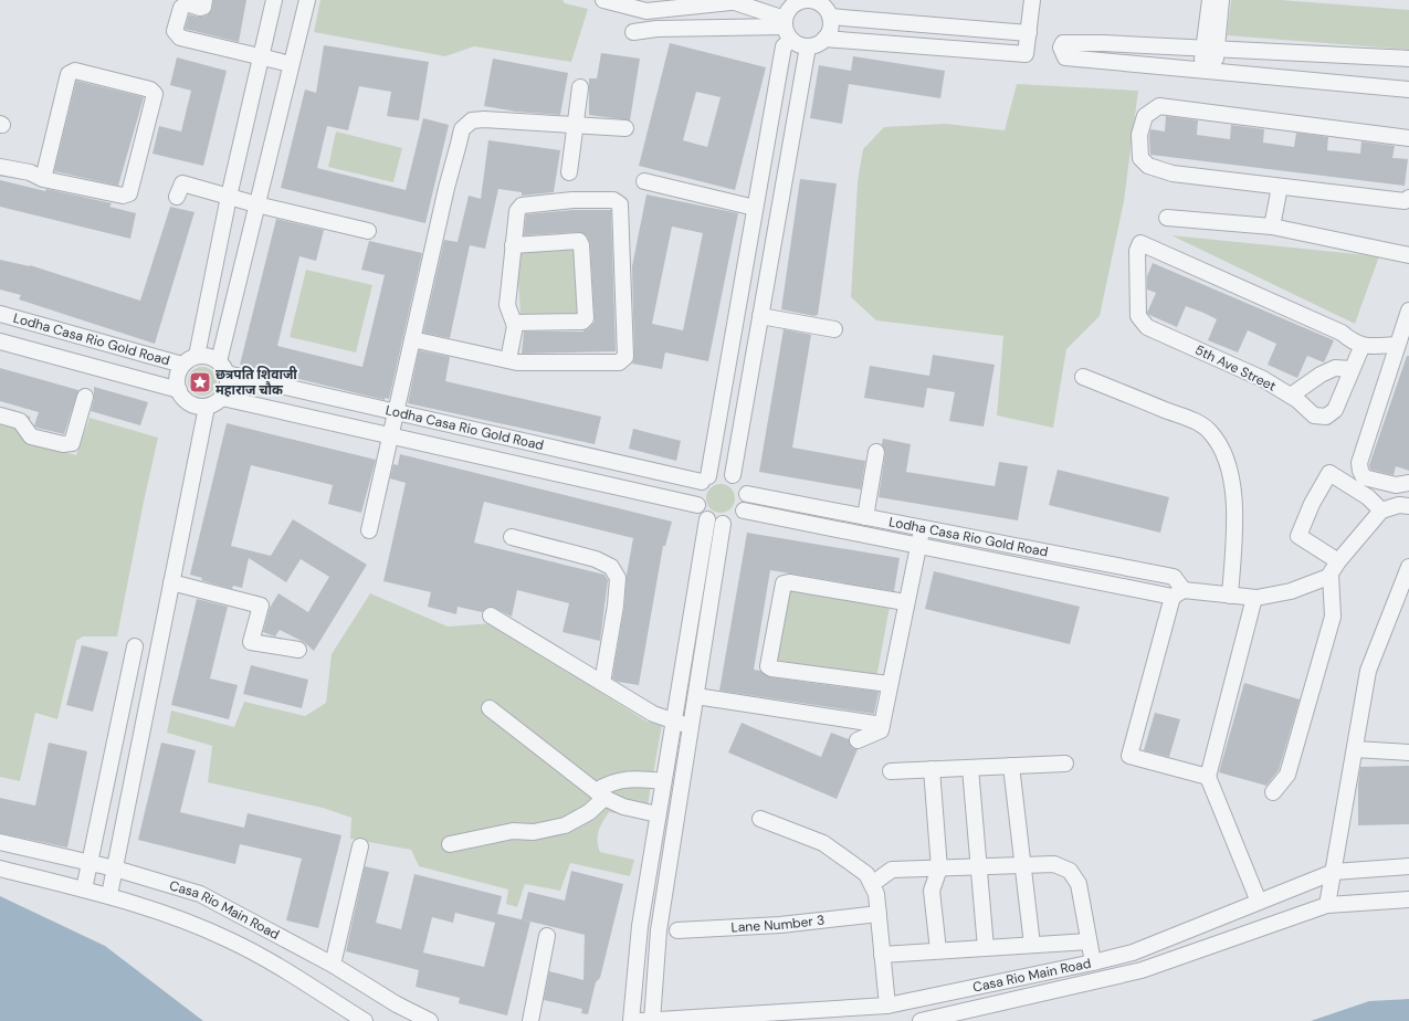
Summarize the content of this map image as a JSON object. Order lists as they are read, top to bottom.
{
  "streets": {
    "street": [
      "Lodha Casa Rio Gold Road",
      "5th Ave Street",
      "Casa Rio Main Road",
      "Lane Number 3"
    ]
  },
  "places": {
    "place": ["छत्रपति शिवाजी महाराज चौक"]
  }
}
